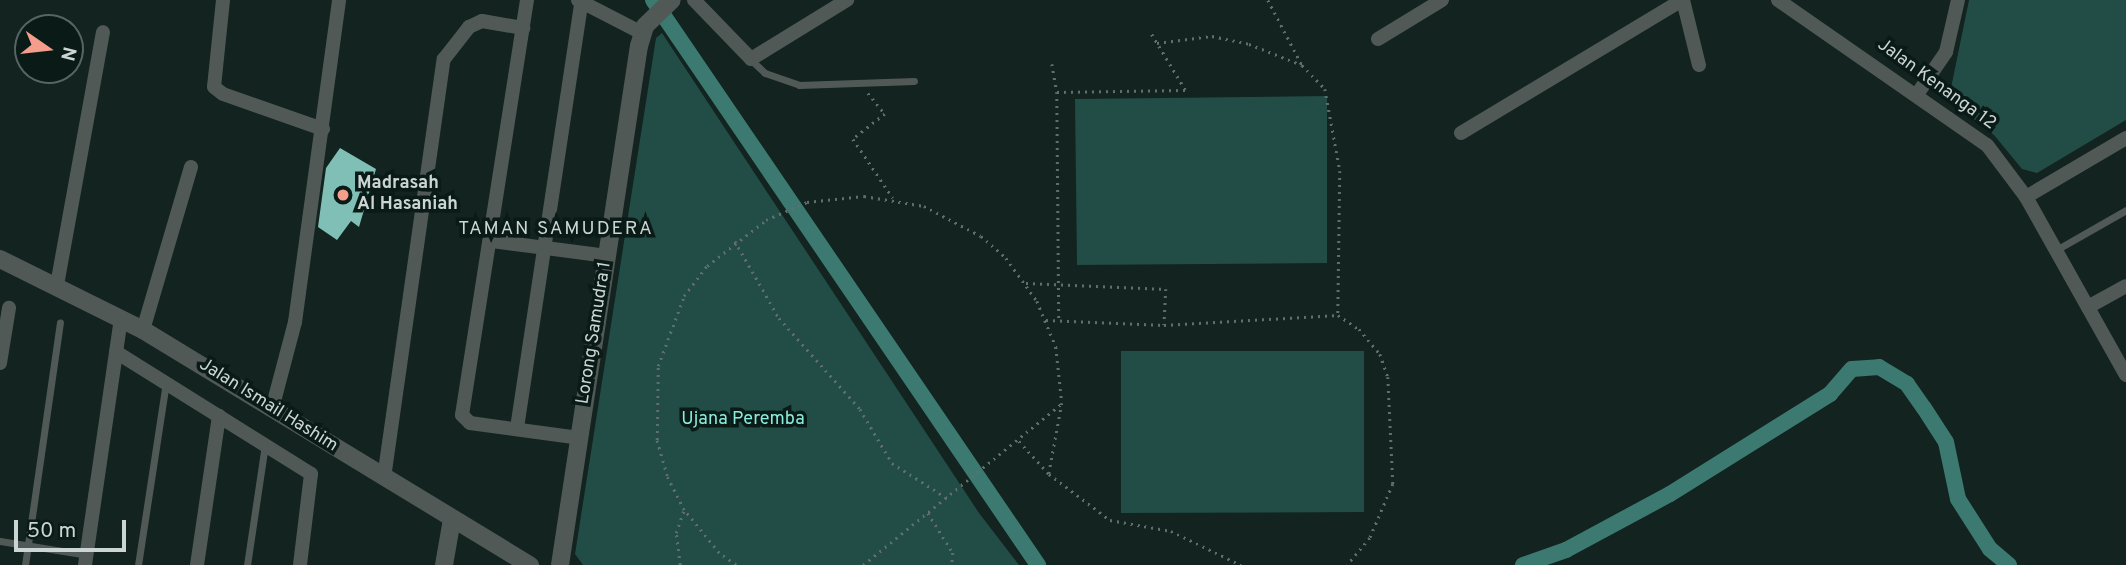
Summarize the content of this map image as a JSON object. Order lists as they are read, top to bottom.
{
  "streets": {
    "street": ["Jalan Kenanga 12", "Lorong Samudra 1", "Jalan Ismail Hashim"]
  },
  "districts": ["TAMAN SAMUDERA"],
  "parks": ["Ujana Peremba"],
  "places": ["Madrasah Al Hasaniah"],
  "scale_bar": "50 m",
  "north": "right"
}
